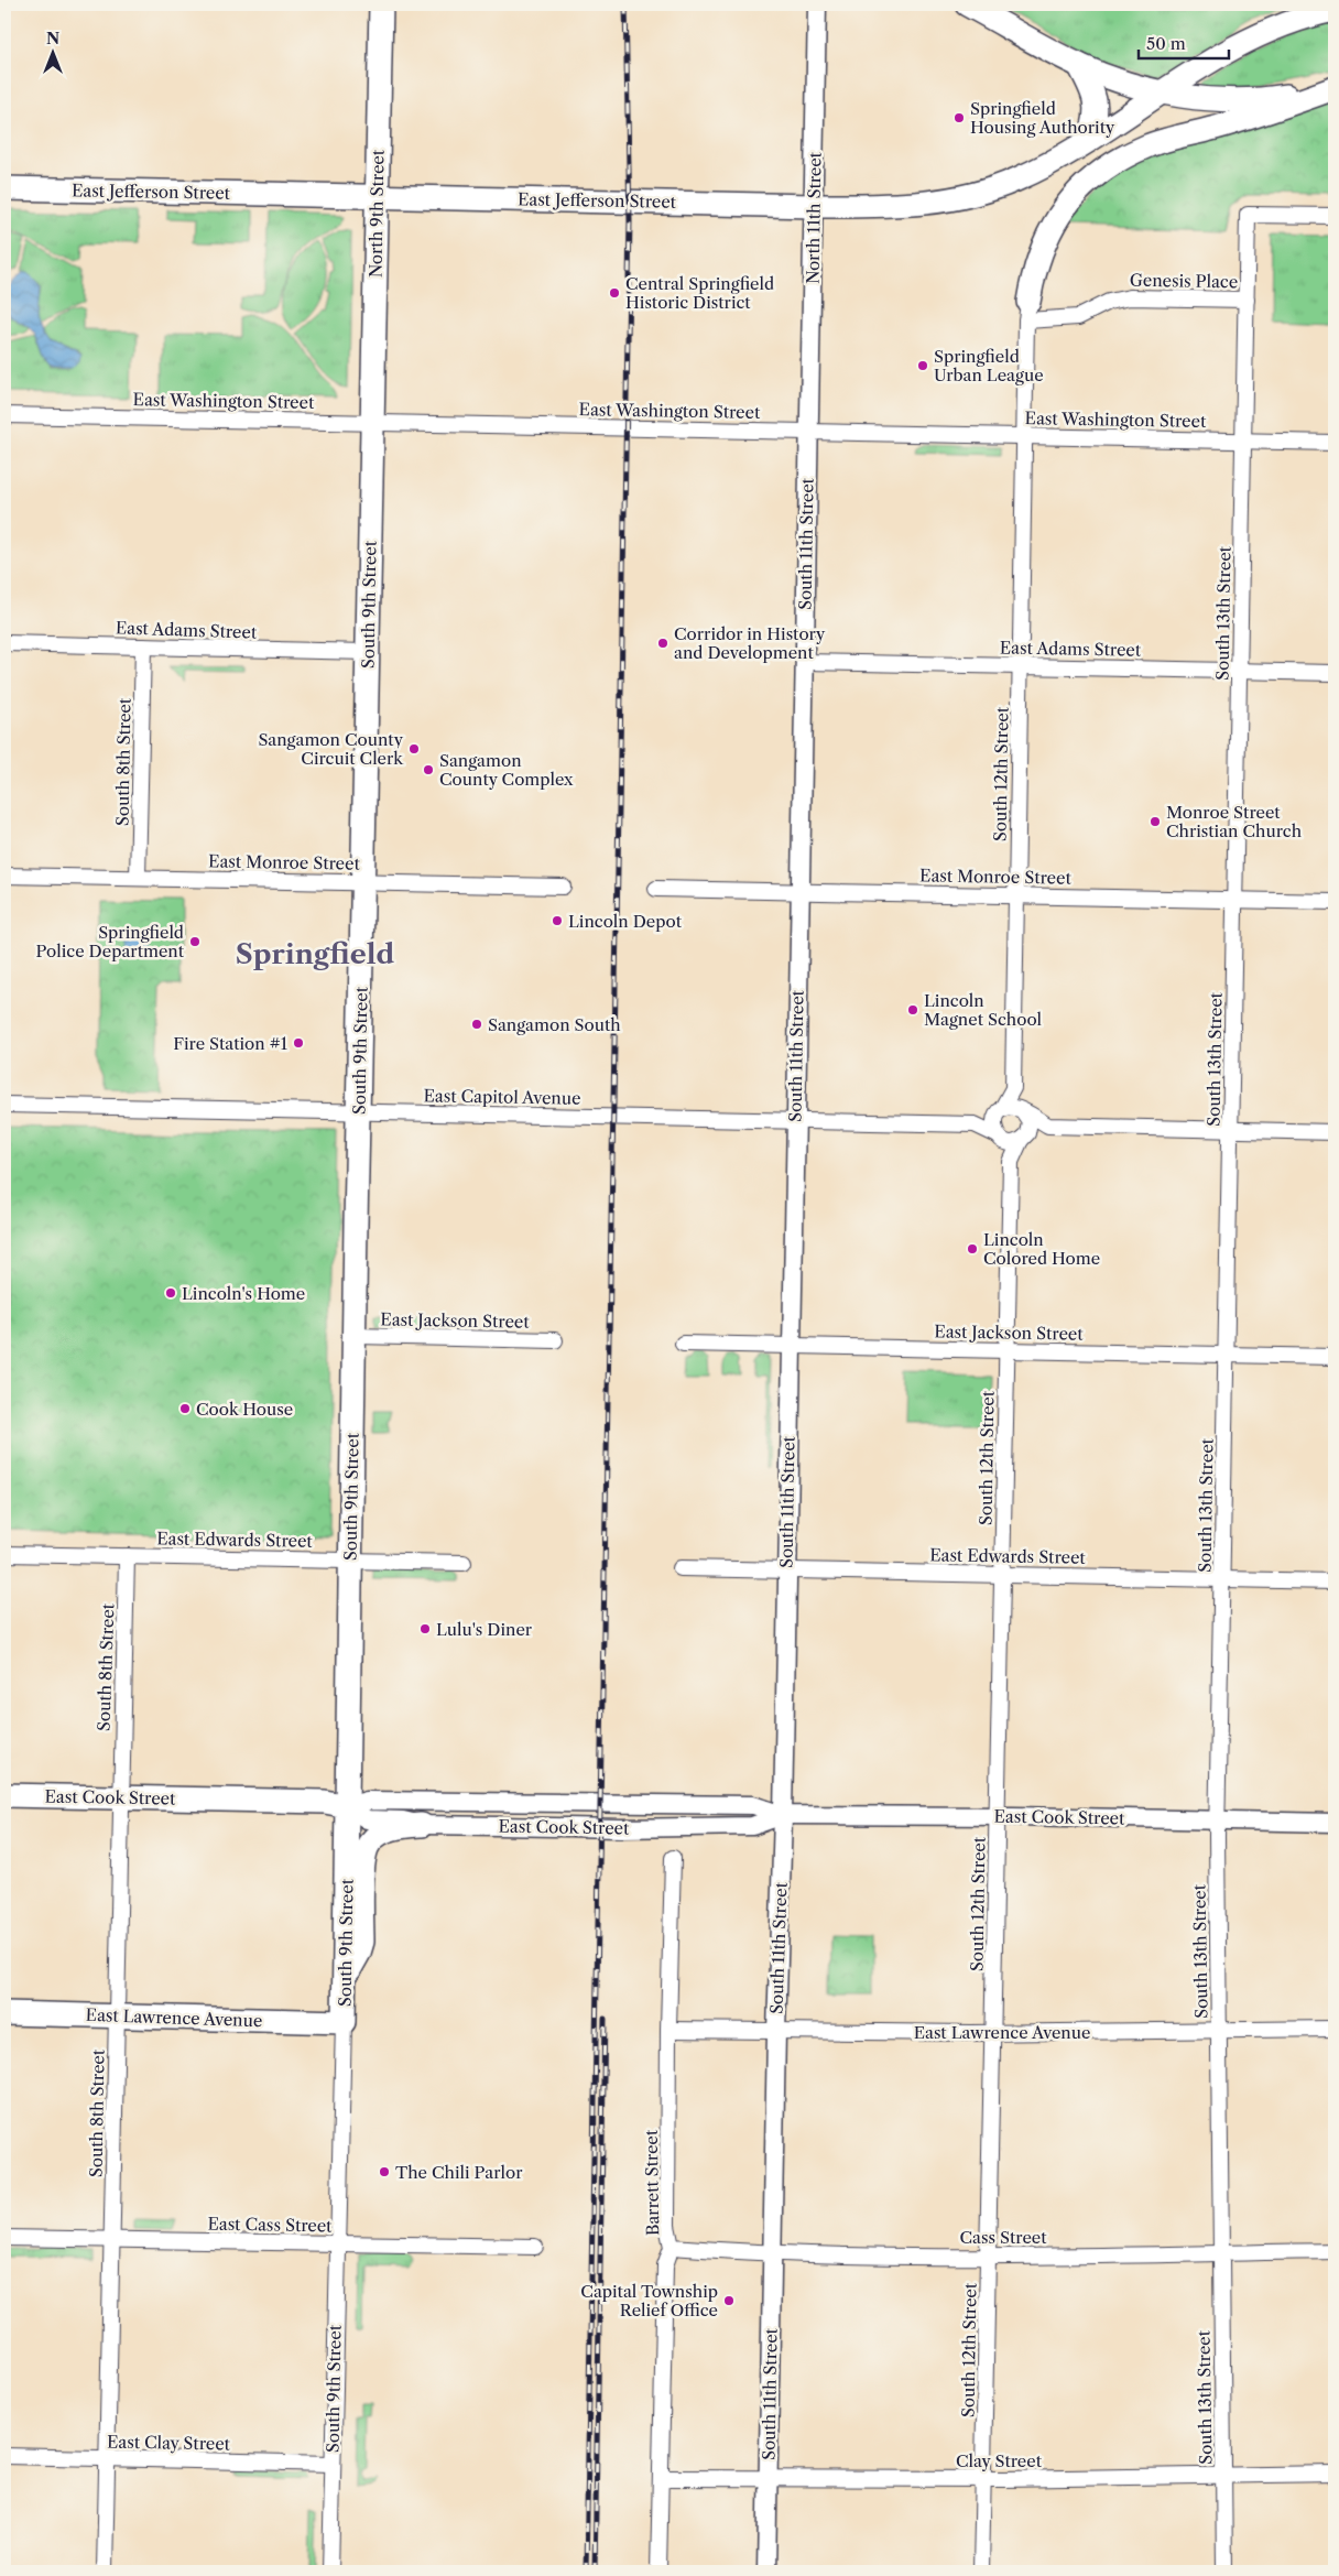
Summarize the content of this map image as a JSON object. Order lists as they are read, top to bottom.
{
  "streets": {
    "main road": [
      "East Jefferson Street",
      "North 9th Street",
      "South 9th Street",
      "East Cook Street",
      "East Lawrence Avenue"
    ],
    "street": [
      "North 11th Street",
      "Genesis Place",
      "East Washington Street",
      "South 11th Street",
      "South 13th Street",
      "East Adams Street",
      "South 8th Street",
      "South 12th Street",
      "East Monroe Street",
      "East Capitol Avenue",
      "East Jackson Street",
      "East Edwards Street",
      "Barrett Street",
      "East Cass Street",
      "Cass Street",
      "East Clay Street",
      "Clay Street"
    ]
  },
  "crossings": [
    ["East Jefferson Street", "North 9th Street"],
    ["East Jefferson Street", "North 11th Street"],
    ["North 9th Street", "East Washington Street"],
    ["North 9th Street", "South 9th Street"],
    ["North 11th Street", "East Washington Street"],
    ["North 11th Street", "South 11th Street"],
    ["Genesis Place", "South 13th Street"],
    ["Genesis Place", "South 12th Street"],
    ["East Washington Street", "South 11th Street"],
    ["East Washington Street", "South 9th Street"],
    ["East Washington Street", "South 13th Street"],
    ["East Washington Street", "South 12th Street"],
    ["South 11th Street", "East Adams Street"],
    ["South 11th Street", "East Monroe Street"],
    ["South 11th Street", "East Capitol Avenue"],
    ["South 11th Street", "East Jackson Street"],
    ["South 11th Street", "East Edwards Street"],
    ["South 11th Street", "East Cook Street"],
    ["South 11th Street", "East Lawrence Avenue"],
    ["South 11th Street", "Cass Street"],
    ["South 11th Street", "Clay Street"],
    ["South 9th Street", "East Adams Street"],
    ["South 9th Street", "East Monroe Street"],
    ["South 9th Street", "East Capitol Avenue"],
    ["South 9th Street", "East Jackson Street"],
    ["South 9th Street", "East Edwards Street"],
    ["South 9th Street", "East Cook Street"],
    ["South 9th Street", "East Lawrence Avenue"],
    ["South 9th Street", "East Cass Street"],
    ["South 9th Street", "East Clay Street"],
    ["South 13th Street", "East Adams Street"],
    ["South 13th Street", "East Monroe Street"],
    ["South 13th Street", "East Jackson Street"],
    ["South 13th Street", "East Edwards Street"],
    ["South 13th Street", "East Cook Street"],
    ["South 13th Street", "East Lawrence Avenue"],
    ["South 13th Street", "Cass Street"],
    ["South 13th Street", "Clay Street"],
    ["East Adams Street", "South 8th Street"],
    ["East Adams Street", "South 12th Street"],
    ["South 8th Street", "East Monroe Street"],
    ["South 8th Street", "East Edwards Street"],
    ["South 8th Street", "East Cook Street"],
    ["South 8th Street", "East Lawrence Avenue"],
    ["South 8th Street", "East Cass Street"],
    ["South 8th Street", "East Clay Street"],
    ["South 12th Street", "East Monroe Street"],
    ["South 12th Street", "East Capitol Avenue"],
    ["South 12th Street", "East Jackson Street"],
    ["South 12th Street", "East Edwards Street"],
    ["South 12th Street", "East Cook Street"],
    ["South 12th Street", "East Lawrence Avenue"],
    ["South 12th Street", "Cass Street"],
    ["South 12th Street", "Clay Street"],
    ["East Lawrence Avenue", "Barrett Street"],
    ["Barrett Street", "Cass Street"],
    ["Barrett Street", "Clay Street"]
  ],
  "districts": ["Springfield"],
  "places": [
    "Springfield Housing Authority",
    "Central Springfield Historic District",
    "Springfield Urban League",
    "Corridor in History and Development",
    "Sangamon County Circuit Clerk",
    "Sangamon County Complex",
    "Monroe Street Christian Church",
    "Lincoln Depot",
    "Springfield Police Department",
    "Lincoln Magnet School",
    "Sangamon South",
    "Fire Station #1",
    "Lincoln Colored Home",
    "Lincoln's Home",
    "Cook House",
    "Lulu's Diner",
    "The Chili Parlor",
    "Capital Township Relief Office"
  ],
  "scale_bar": "50 m",
  "north": "top"
}
